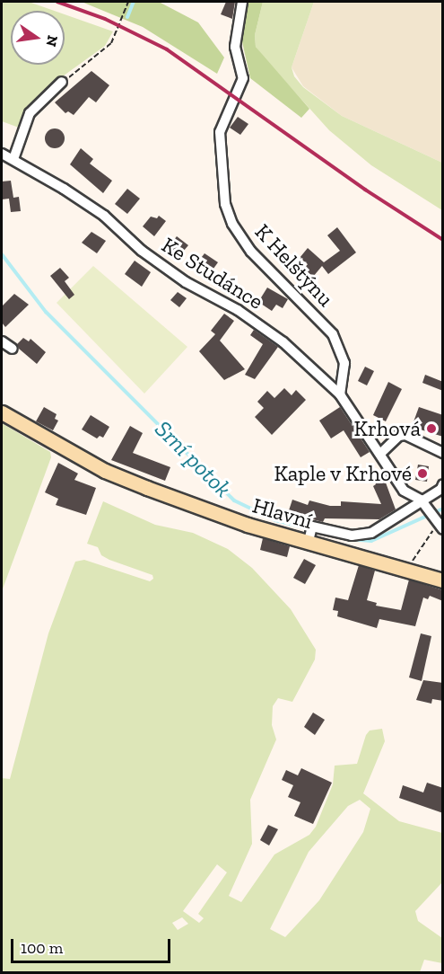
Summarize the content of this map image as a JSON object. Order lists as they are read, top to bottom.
{
  "streets": {
    "street": ["K Helštýnu", "Ke Studánce", "Hlavní"]
  },
  "crossings": [
    ["K Helštýnu", "Ke Studánce"]
  ],
  "water": ["Srní potok"],
  "places": ["Krhová", "Kaple v Krhové"],
  "scale_bar": "100 m",
  "north": "right"
}
